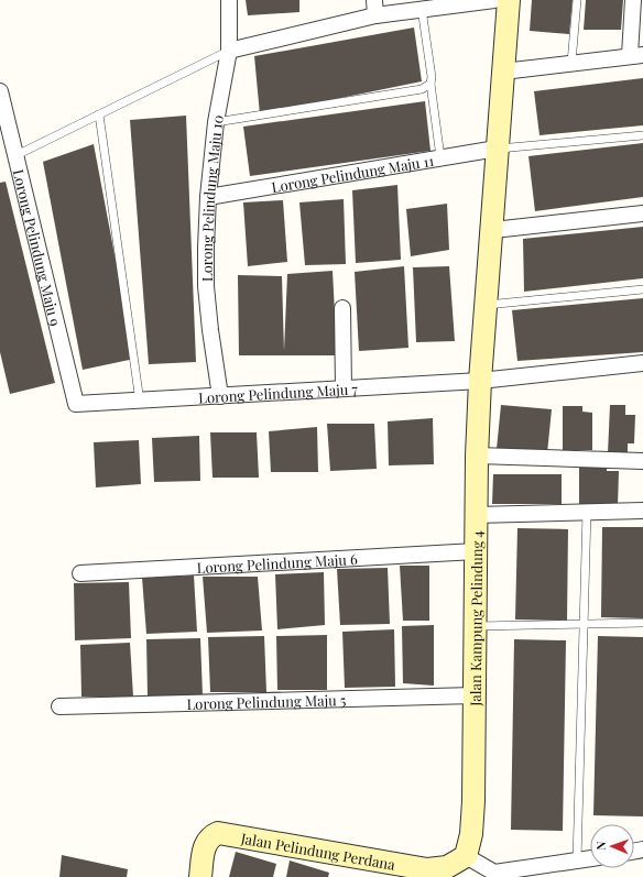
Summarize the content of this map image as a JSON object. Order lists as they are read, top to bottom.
{
  "streets": {
    "street": [
      "Lorong Pelindung Maju 11",
      "Lorong Pelindung Maju 10",
      "Lorong Pelindung Maju 9",
      "Lorong Pelindung Maju 7",
      "Lorong Pelindung Maju 6",
      "Jalan Kampung Pelindung 4",
      "Lorong Pelindung Maju 5",
      "Jalan Pelindung Perdana"
    ]
  },
  "crossings": [
    ["Lorong Pelindung Maju 11", "Lorong Pelindung Maju 10"],
    ["Lorong Pelindung Maju 11", "Jalan Kampung Pelindung 4"],
    ["Lorong Pelindung Maju 10", "Lorong Pelindung Maju 7"],
    ["Lorong Pelindung Maju 9", "Lorong Pelindung Maju 7"],
    ["Lorong Pelindung Maju 7", "Jalan Kampung Pelindung 4"],
    ["Lorong Pelindung Maju 6", "Jalan Kampung Pelindung 4"],
    ["Jalan Kampung Pelindung 4", "Lorong Pelindung Maju 5"],
    ["Jalan Kampung Pelindung 4", "Jalan Pelindung Perdana"]
  ],
  "north": "left"
}
